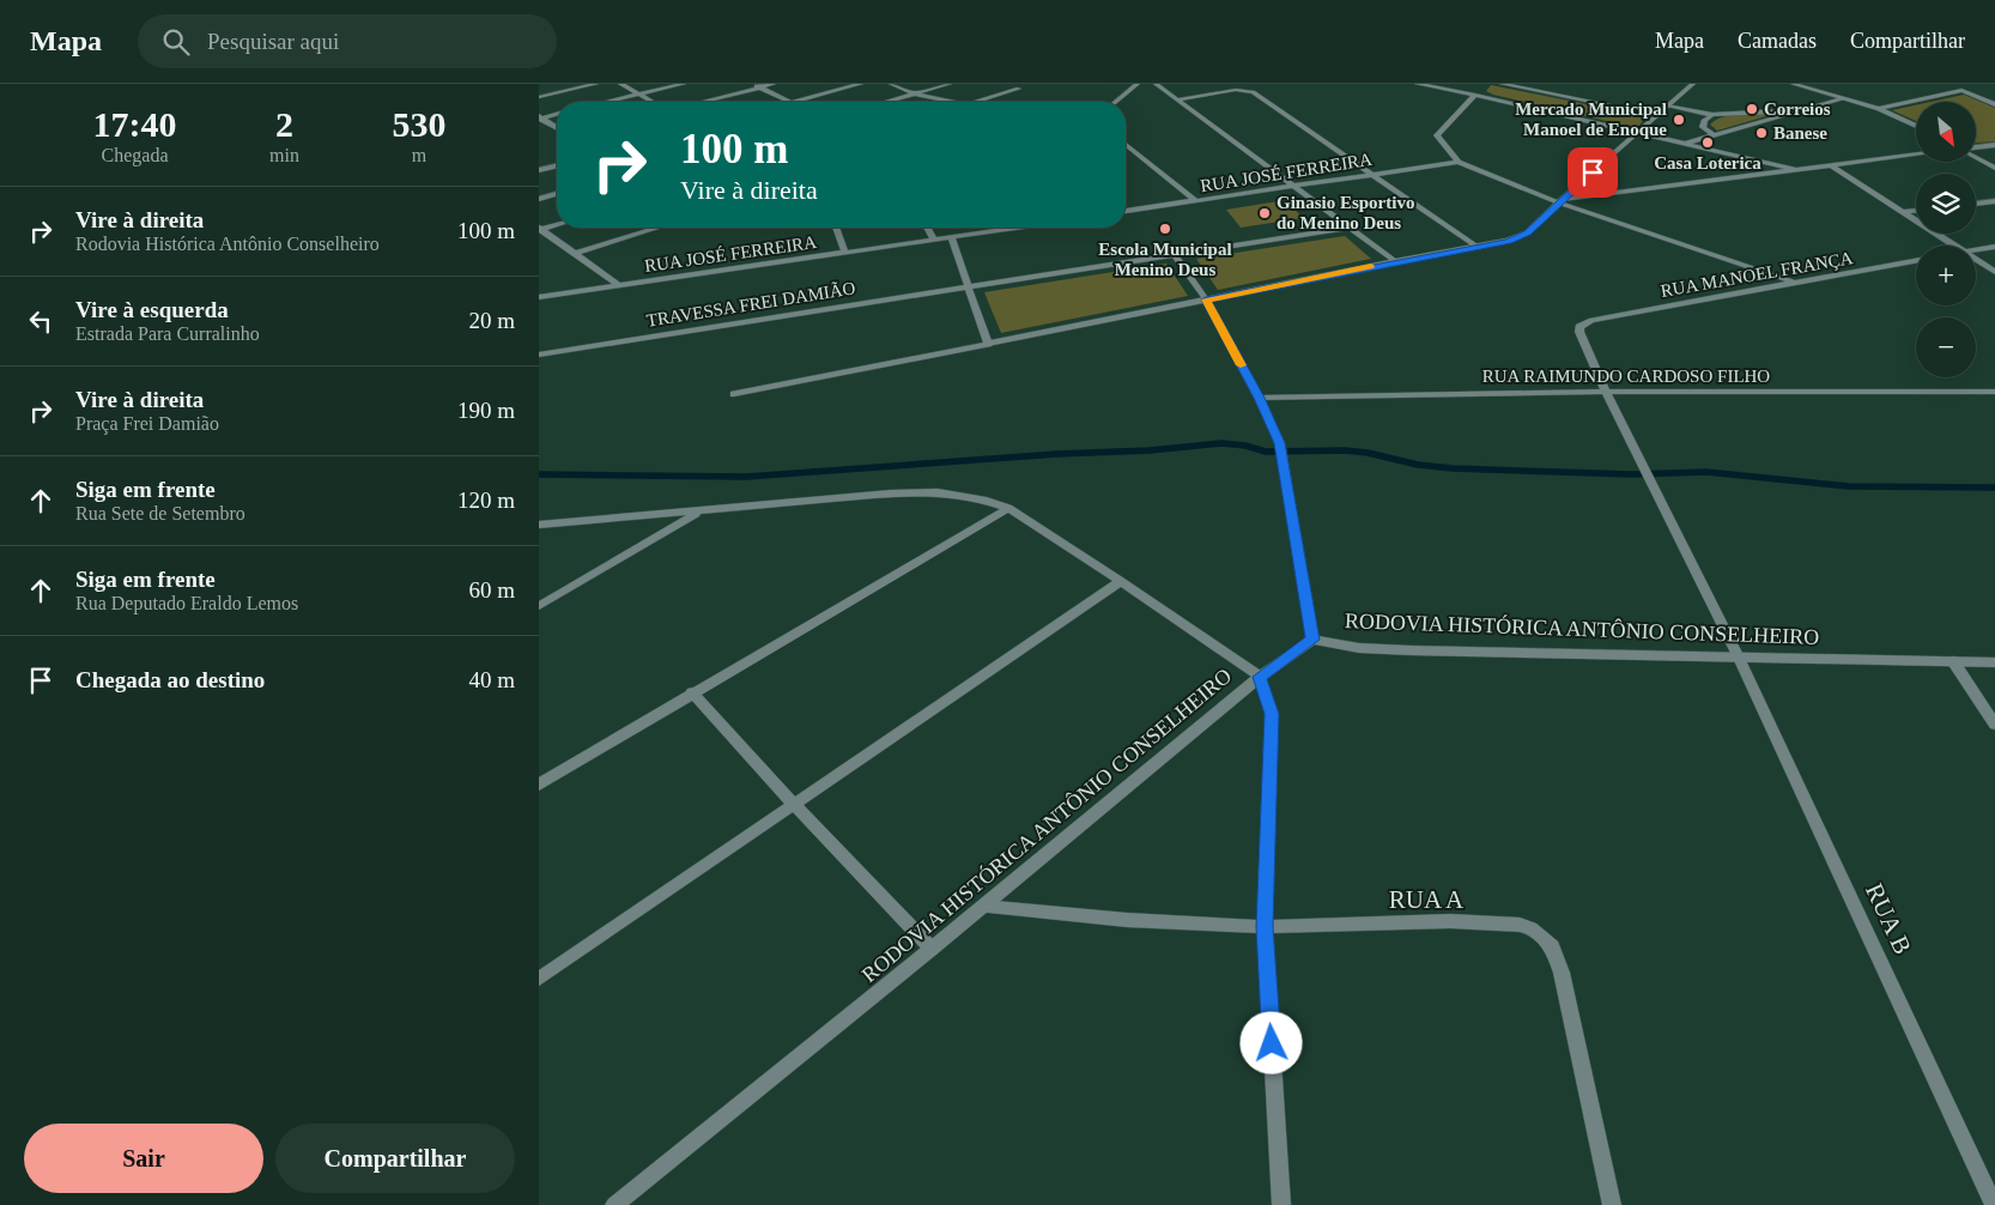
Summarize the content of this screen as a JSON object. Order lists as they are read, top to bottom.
{
  "streets": {
    "street": [
      "RUA JOSÉ FERREIRA",
      "RUA MANOEL FRANÇA",
      "TRAVESSA FREI DAMIÃO",
      "RUA RAIMUNDO CARDOSO FILHO",
      "RODOVIA HISTÓRICA ANTÔNIO CONSELHEIRO",
      "RUA A",
      "RUA B"
    ]
  },
  "crossings": [
    ["RUA MANOEL FRANÇA", "RUA B"],
    ["RUA RAIMUNDO CARDOSO FILHO", "RUA B"],
    ["RODOVIA HISTÓRICA ANTÔNIO CONSELHEIRO", "RUA A"],
    ["RODOVIA HISTÓRICA ANTÔNIO CONSELHEIRO", "RUA B"]
  ],
  "places": [
    "Correios",
    "Mercado Municipal Manoel de Enoque",
    "Banese",
    "Casa Loterica",
    "Ginasio Esportivo do Menino Deus",
    "Escola Municipal Menino Deus"
  ],
  "north": "bottom right",
  "page": {
    "header": "Mapa",
    "search": "Pesquisar aqui",
    "nav": ["Mapa", "Camadas", "Compartilhar"],
    "eta": [
      "17:40",
      "Chegada",
      "2",
      "min",
      "530",
      "m"
    ],
    "map_buttons": ["+", "−"],
    "turn": ["100 m", "Vire à direita"],
    "list": [
      {
        "name": "Vire à direita",
        "note": "Rodovia Histórica Antônio Conselheiro",
        "value": "100 m"
      },
      {
        "name": "Vire à esquerda",
        "note": "Estrada Para Curralinho",
        "value": "20 m"
      },
      {
        "name": "Vire à direita",
        "note": "Praça Frei Damião",
        "value": "190 m"
      },
      {
        "name": "Siga em frente",
        "note": "Rua Sete de Setembro",
        "value": "120 m"
      },
      {
        "name": "Siga em frente",
        "note": "Rua Deputado Eraldo Lemos",
        "value": "60 m"
      },
      {
        "name": "Chegada ao destino",
        "value": "40 m"
      }
    ],
    "buttons": ["Sair", "Compartilhar"]
  }
}
